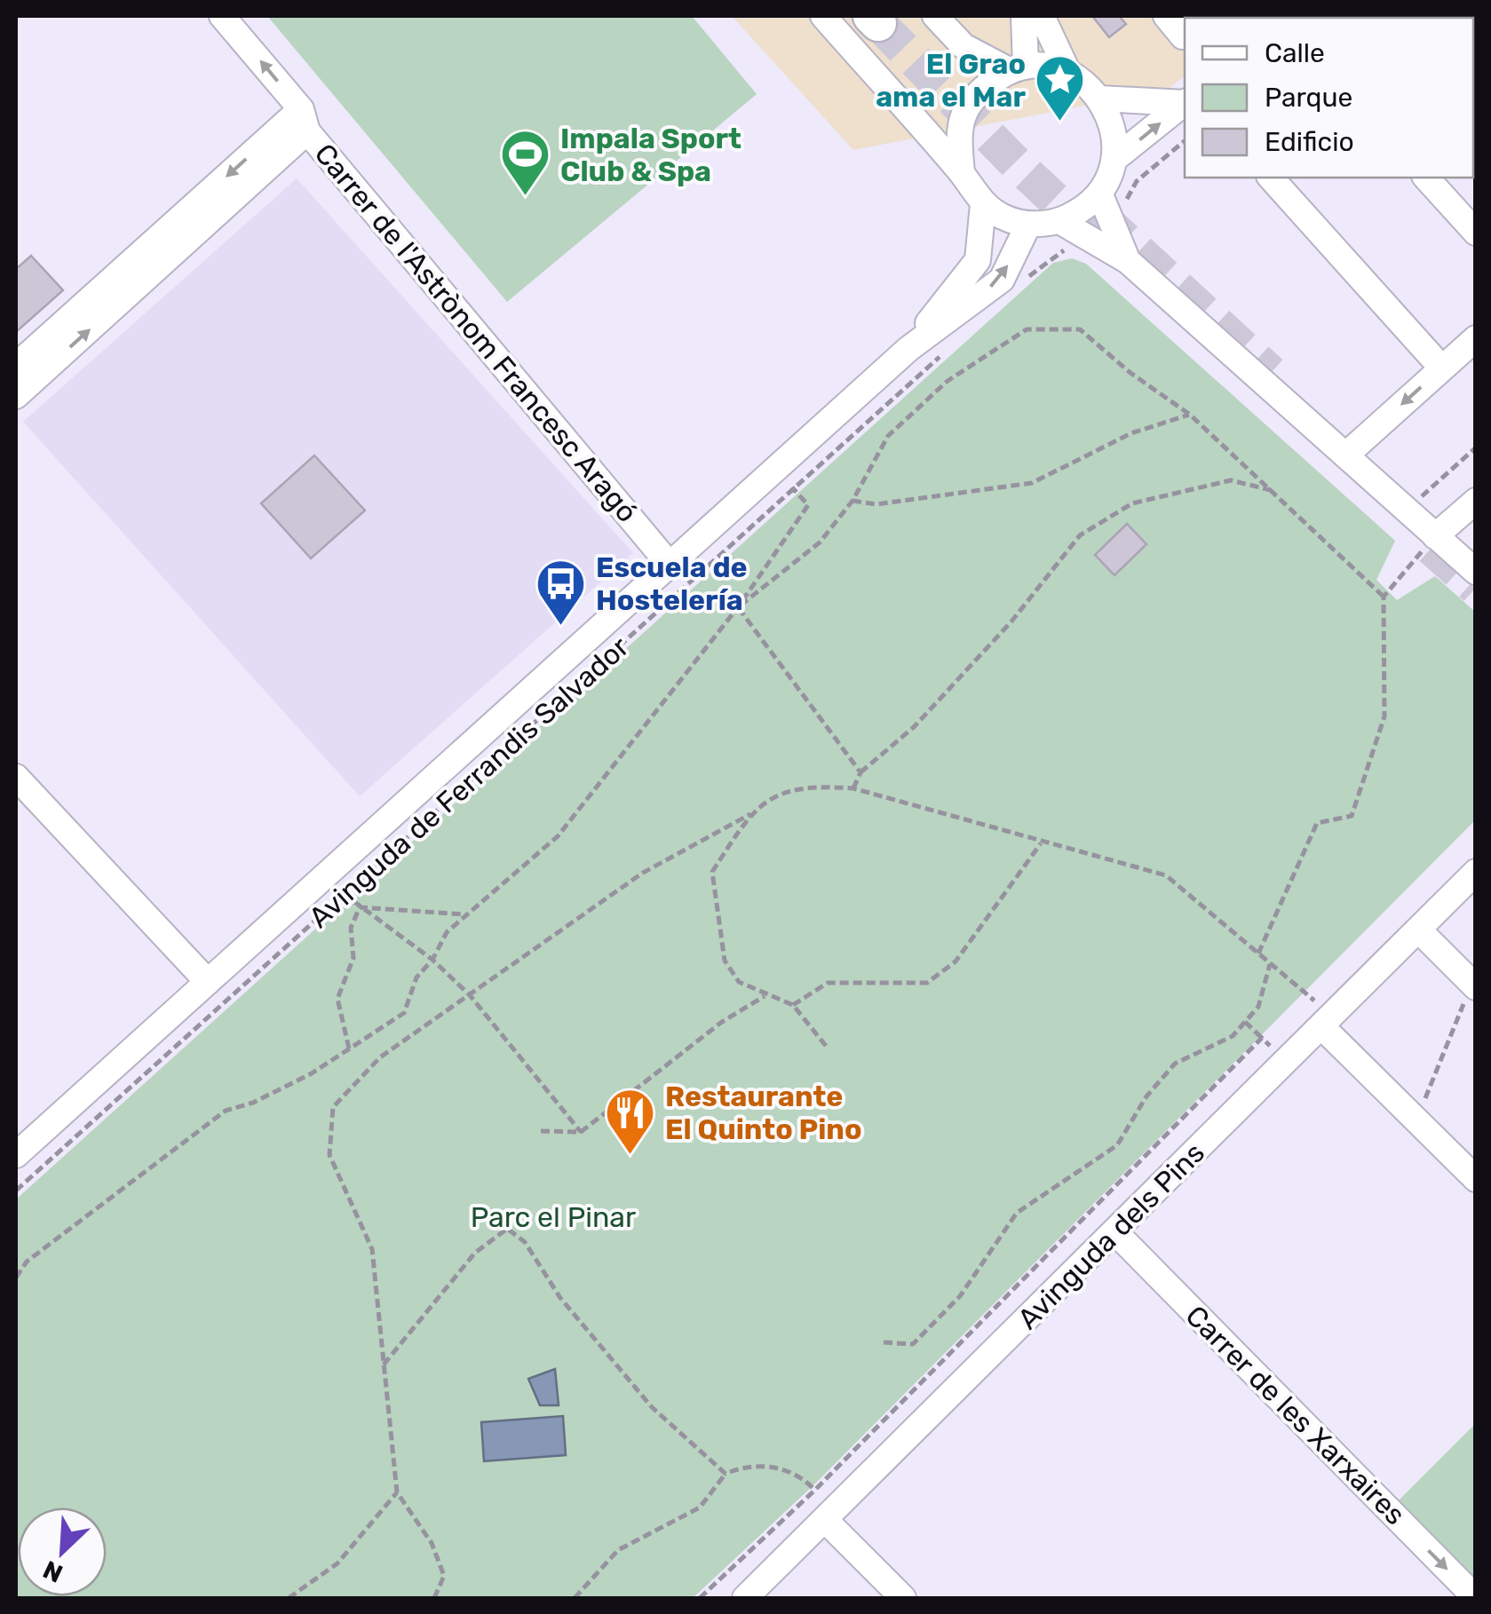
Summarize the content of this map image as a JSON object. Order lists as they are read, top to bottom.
{
  "streets": {
    "street": [
      "Carrer de l'Astrònom Francesc Aragó",
      "Avinguda de Ferrandis Salvador",
      "Avinguda dels Pins",
      "Carrer de les Xarxaires"
    ]
  },
  "crossings": [
    ["Carrer de l'Astrònom Francesc Aragó", "Avinguda de Ferrandis Salvador"],
    ["Avinguda dels Pins", "Carrer de les Xarxaires"]
  ],
  "one_way": ["Carrer de les Xarxaires"],
  "parks": ["Parc el Pinar"],
  "places": {
    "place": ["El Grao ama el Mar"],
    "sports": ["Impala Sport Club & Spa"],
    "bus stop": ["Escuela de Hostelería"],
    "restaurant": ["Restaurante El Quinto Pino"]
  },
  "legend": ["Calle", "Parque", "Edificio"],
  "north": "bottom left"
}
